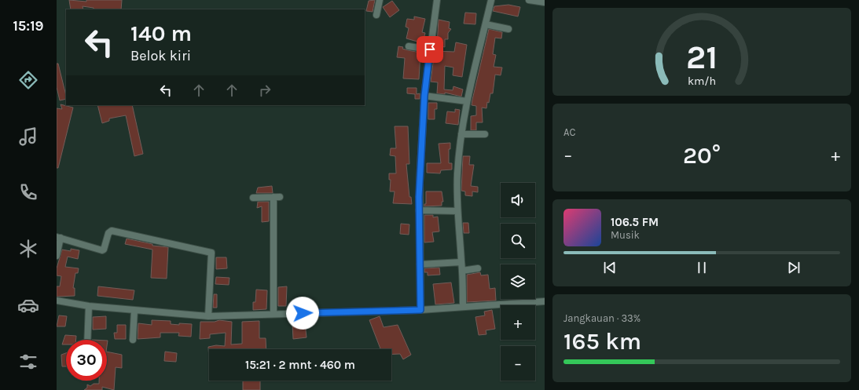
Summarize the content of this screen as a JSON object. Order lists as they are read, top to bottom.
{
  "page": {
    "tabs": "15:19",
    "turn": ["140 m", "Belok kiri"],
    "tile": [
      "AC",
      ["Jangkauan · 33%", "165 km"]
    ],
    "heat": ["−", "20°", "+"],
    "map_buttons": ["+", "−"],
    "song": ["106.5 FM", "Musik"],
    "limit": "30",
    "trip": "15:21 · 2 mnt · 460 m",
    "gauge": ["21", "km/h"]
  }
}
